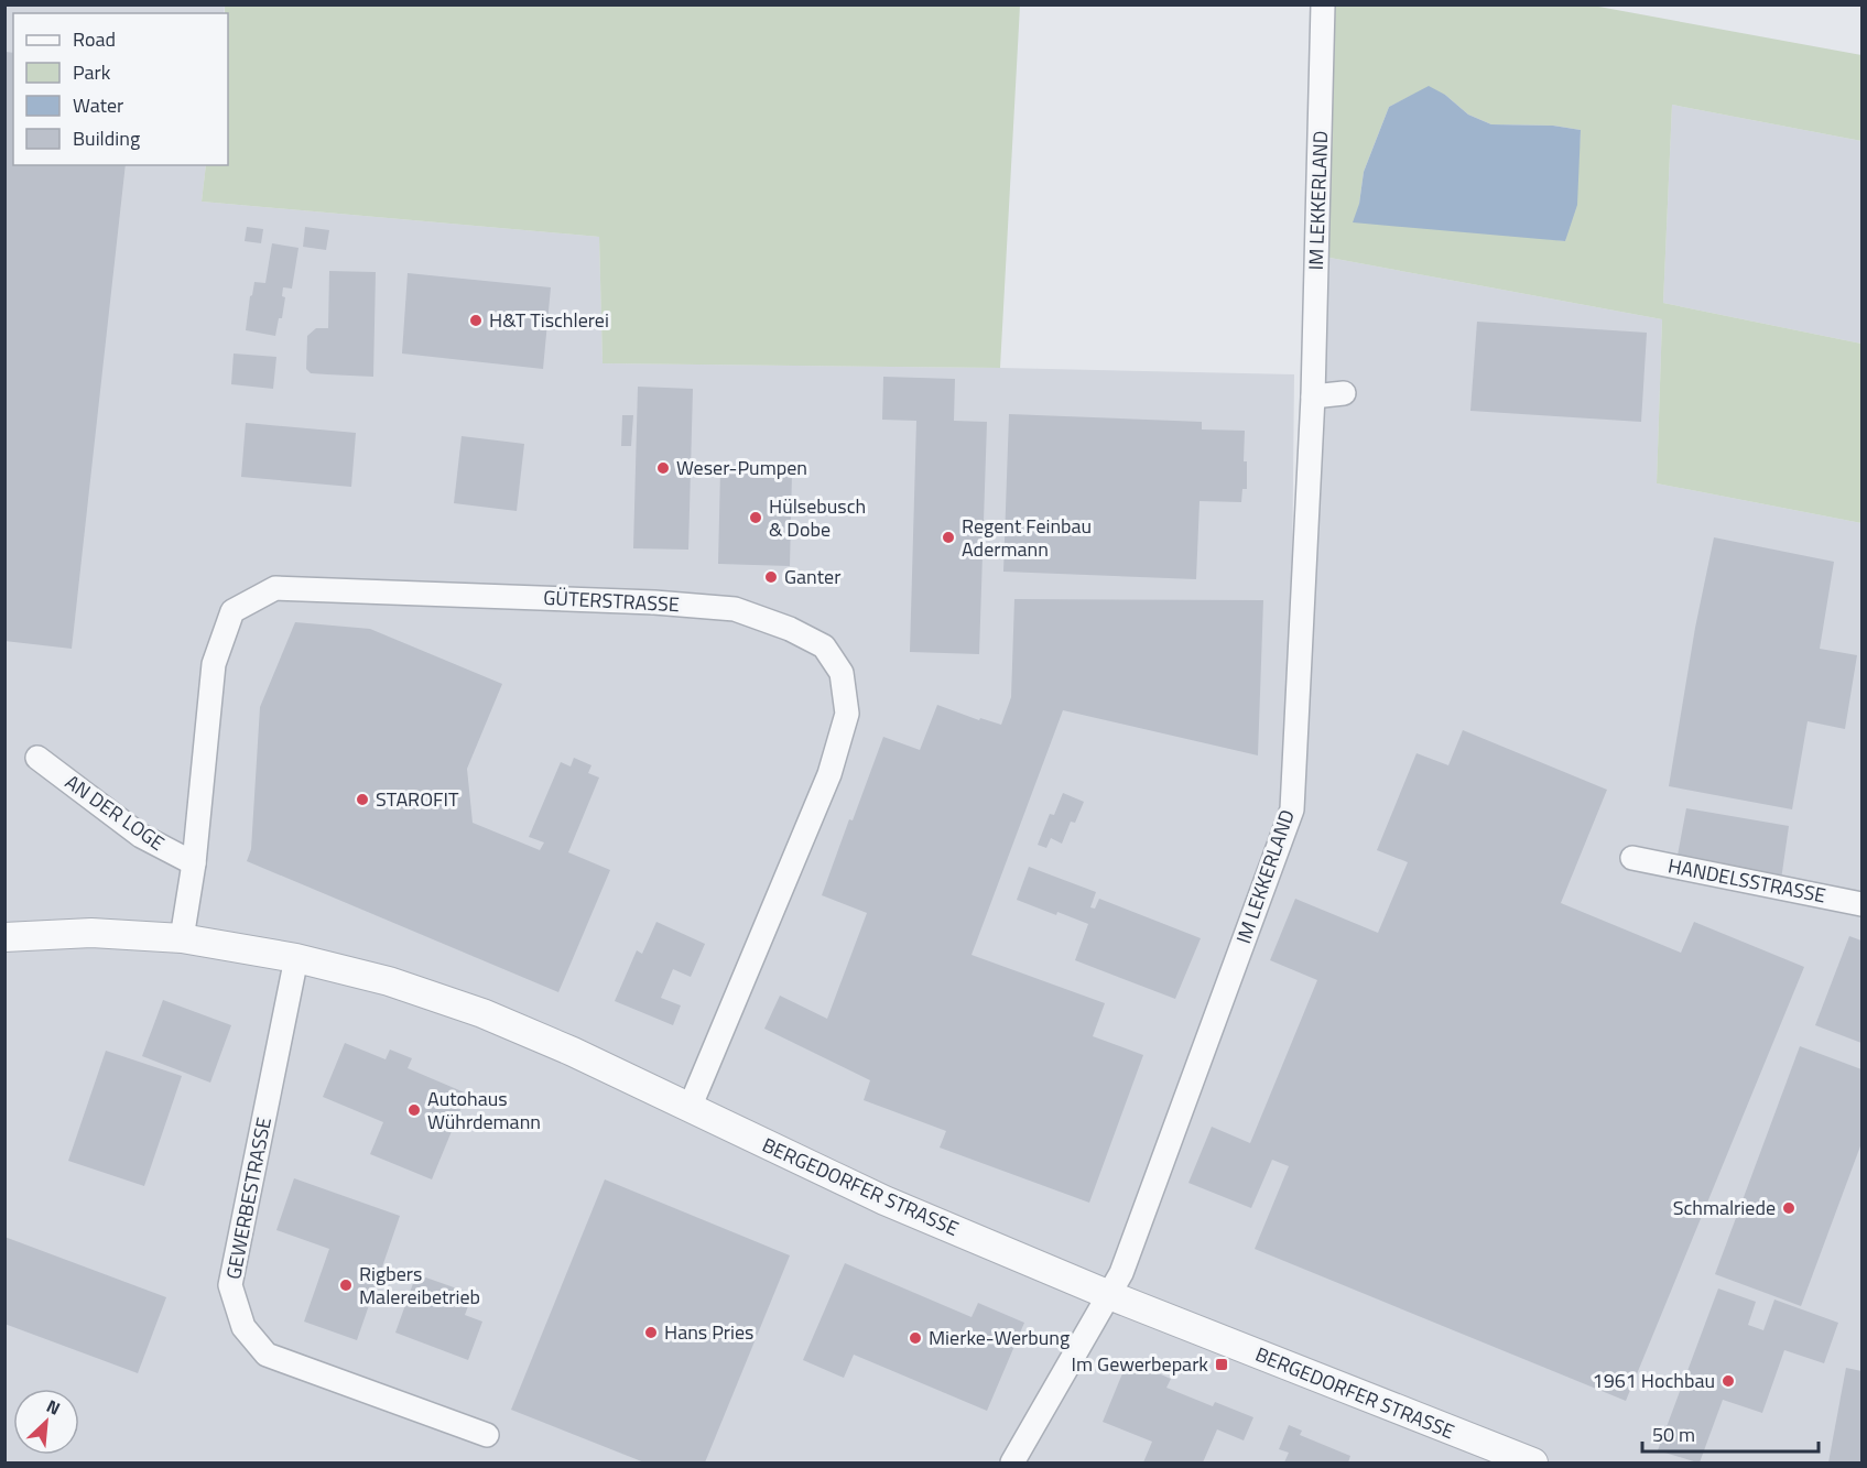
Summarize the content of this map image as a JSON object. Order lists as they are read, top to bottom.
{
  "streets": {
    "street": [
      "IM LEKKERLAND",
      "GÜTERSTRASSE",
      "AN DER LOGE",
      "HANDELSSTRASSE",
      "BERGEDORFER STRASSE",
      "GEWERBESTRASSE"
    ]
  },
  "crossings": [
    ["IM LEKKERLAND", "BERGEDORFER STRASSE"],
    ["GÜTERSTRASSE", "AN DER LOGE"],
    ["GÜTERSTRASSE", "BERGEDORFER STRASSE"],
    ["BERGEDORFER STRASSE", "GEWERBESTRASSE"]
  ],
  "places": {
    "other": [
      "H&T Tischlerei",
      "Weser-Pumpen",
      "Hülsebusch & Dobe",
      "Regent Feinbau Adermann",
      "Ganter",
      "STAROFIT",
      "Autohaus Wührdemann",
      "Schmalriede",
      "Rigbers Malereibetrieb",
      "Hans Pries",
      "Mierke-Werbung",
      "1961 Hochbau"
    ],
    "transit": ["Im Gewerbepark"]
  },
  "legend": [
    "Road",
    "Park",
    "Water",
    "Building"
  ],
  "scale_bar": "50 m",
  "north": "top right"
}
